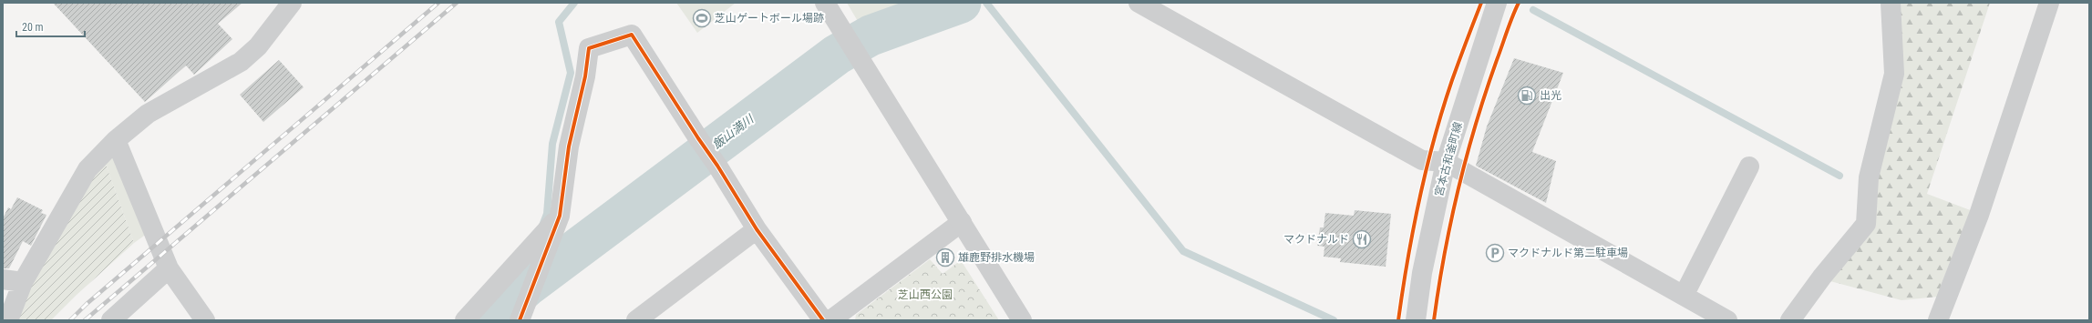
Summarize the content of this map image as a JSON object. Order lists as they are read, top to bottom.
{
  "streets": {
    "street": ["宮本古和釜町線"]
  },
  "water": ["飯山満川"],
  "parks": ["芝山西公園"],
  "places": {
    "sports": ["芝山ゲートボール場跡"],
    "fuel station": ["出光"],
    "restaurant": ["マクドナルド"],
    "parking": ["マクドナルド第二駐車場"],
    "building": ["雄鹿野排水機場"]
  },
  "scale_bar": "20 m"
}
